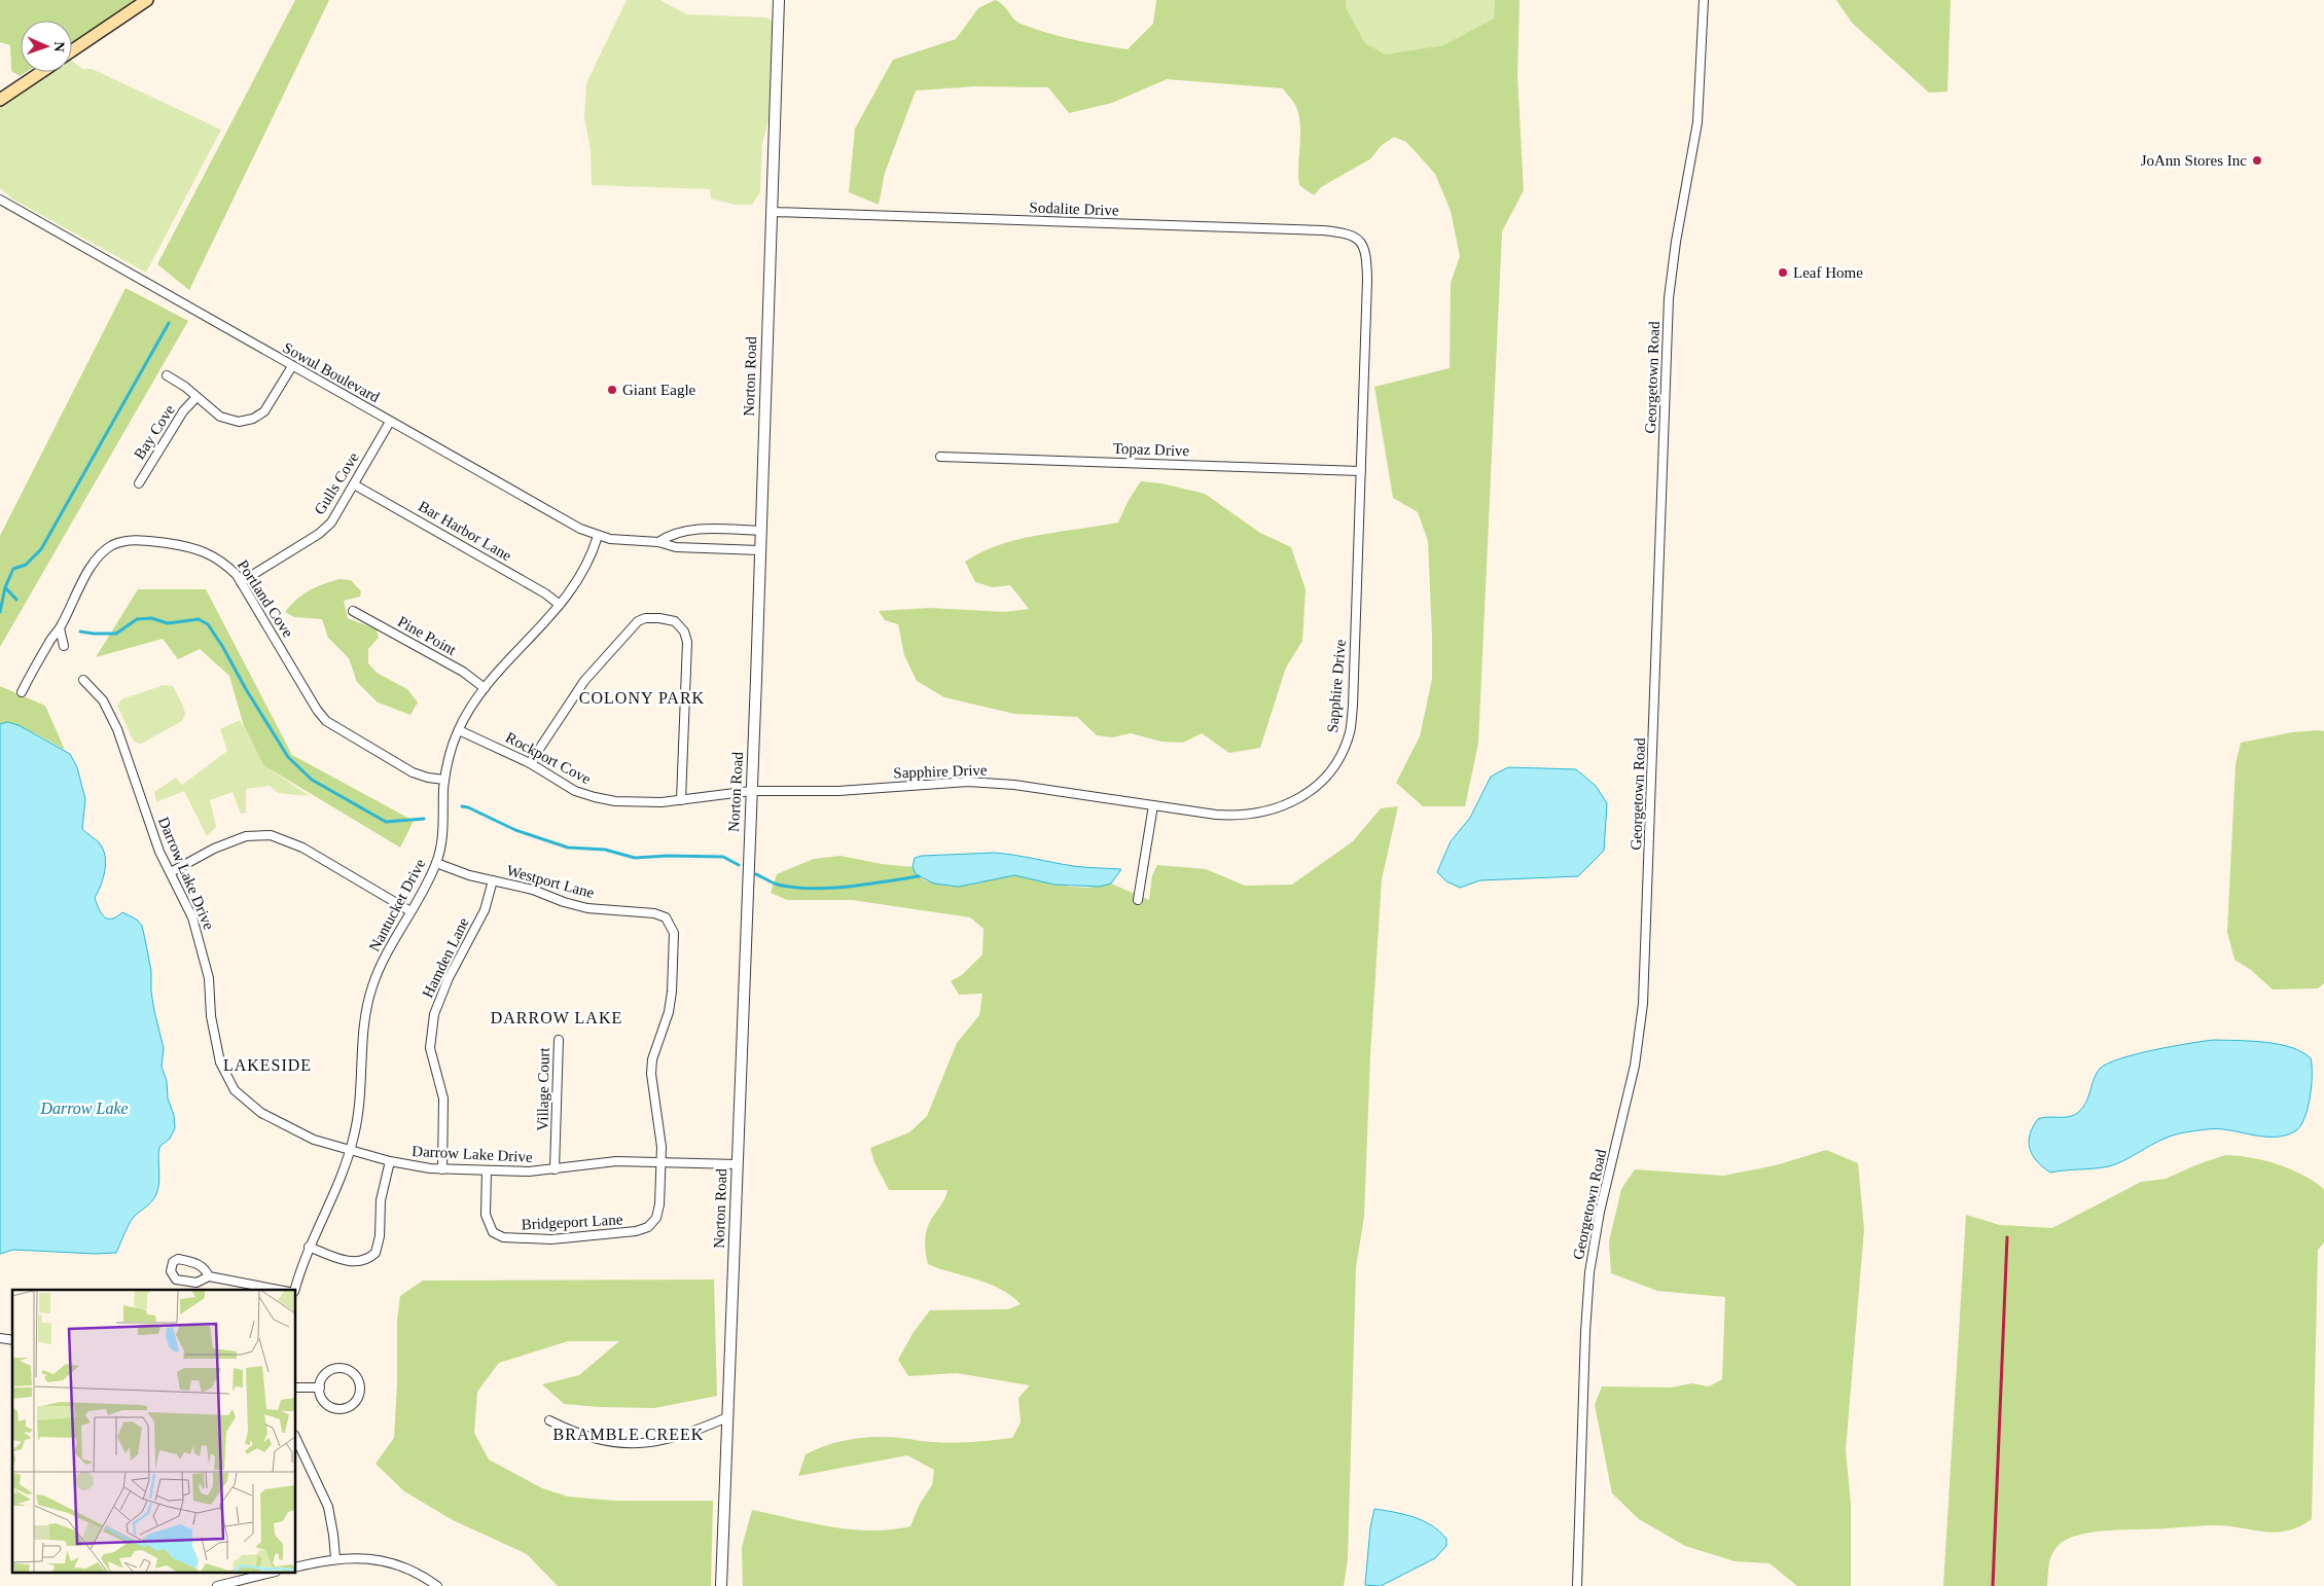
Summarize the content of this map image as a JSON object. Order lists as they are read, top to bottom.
{
  "streets": {
    "street": [
      "Sodalite Drive",
      "Sowul Boulevard",
      "Norton Road",
      "Georgetown Road",
      "Bay Cove",
      "Topaz Drive",
      "Gulls Cove",
      "Bar Harbor Lane",
      "Portland Cove",
      "Pine Point",
      "Sapphire Drive",
      "Rockport Cove",
      "Darrow Lake Drive",
      "Westport Lane",
      "Nantucket Drive",
      "Hamden Lane",
      "Village Court",
      "Bridgeport Lane"
    ]
  },
  "crossings": [
    ["Sodalite Drive", "Norton Road"],
    ["Sodalite Drive", "Sapphire Drive"],
    ["Sowul Boulevard", "Norton Road"],
    ["Sowul Boulevard", "Gulls Cove"],
    ["Sowul Boulevard", "Nantucket Drive"],
    ["Norton Road", "Sapphire Drive"],
    ["Norton Road", "Rockport Cove"],
    ["Norton Road", "Darrow Lake Drive"],
    ["Topaz Drive", "Sapphire Drive"],
    ["Gulls Cove", "Bar Harbor Lane"],
    ["Gulls Cove", "Portland Cove"],
    ["Bar Harbor Lane", "Nantucket Drive"],
    ["Portland Cove", "Nantucket Drive"],
    ["Pine Point", "Nantucket Drive"],
    ["Sapphire Drive", "Rockport Cove"],
    ["Rockport Cove", "Nantucket Drive"],
    ["Darrow Lake Drive", "Westport Lane"],
    ["Darrow Lake Drive", "Nantucket Drive"],
    ["Darrow Lake Drive", "Hamden Lane"],
    ["Darrow Lake Drive", "Village Court"],
    ["Darrow Lake Drive", "Bridgeport Lane"],
    ["Westport Lane", "Nantucket Drive"],
    ["Westport Lane", "Hamden Lane"],
    ["Westport Lane", "Bridgeport Lane"]
  ],
  "districts": [
    "COLONY PARK",
    "DARROW LAKE",
    "LAKESIDE",
    "BRAMBLE CREEK"
  ],
  "water": ["Darrow Lake"],
  "places": ["JoAnn Stores Inc", "Leaf Home", "Giant Eagle"],
  "north": "right"
}
